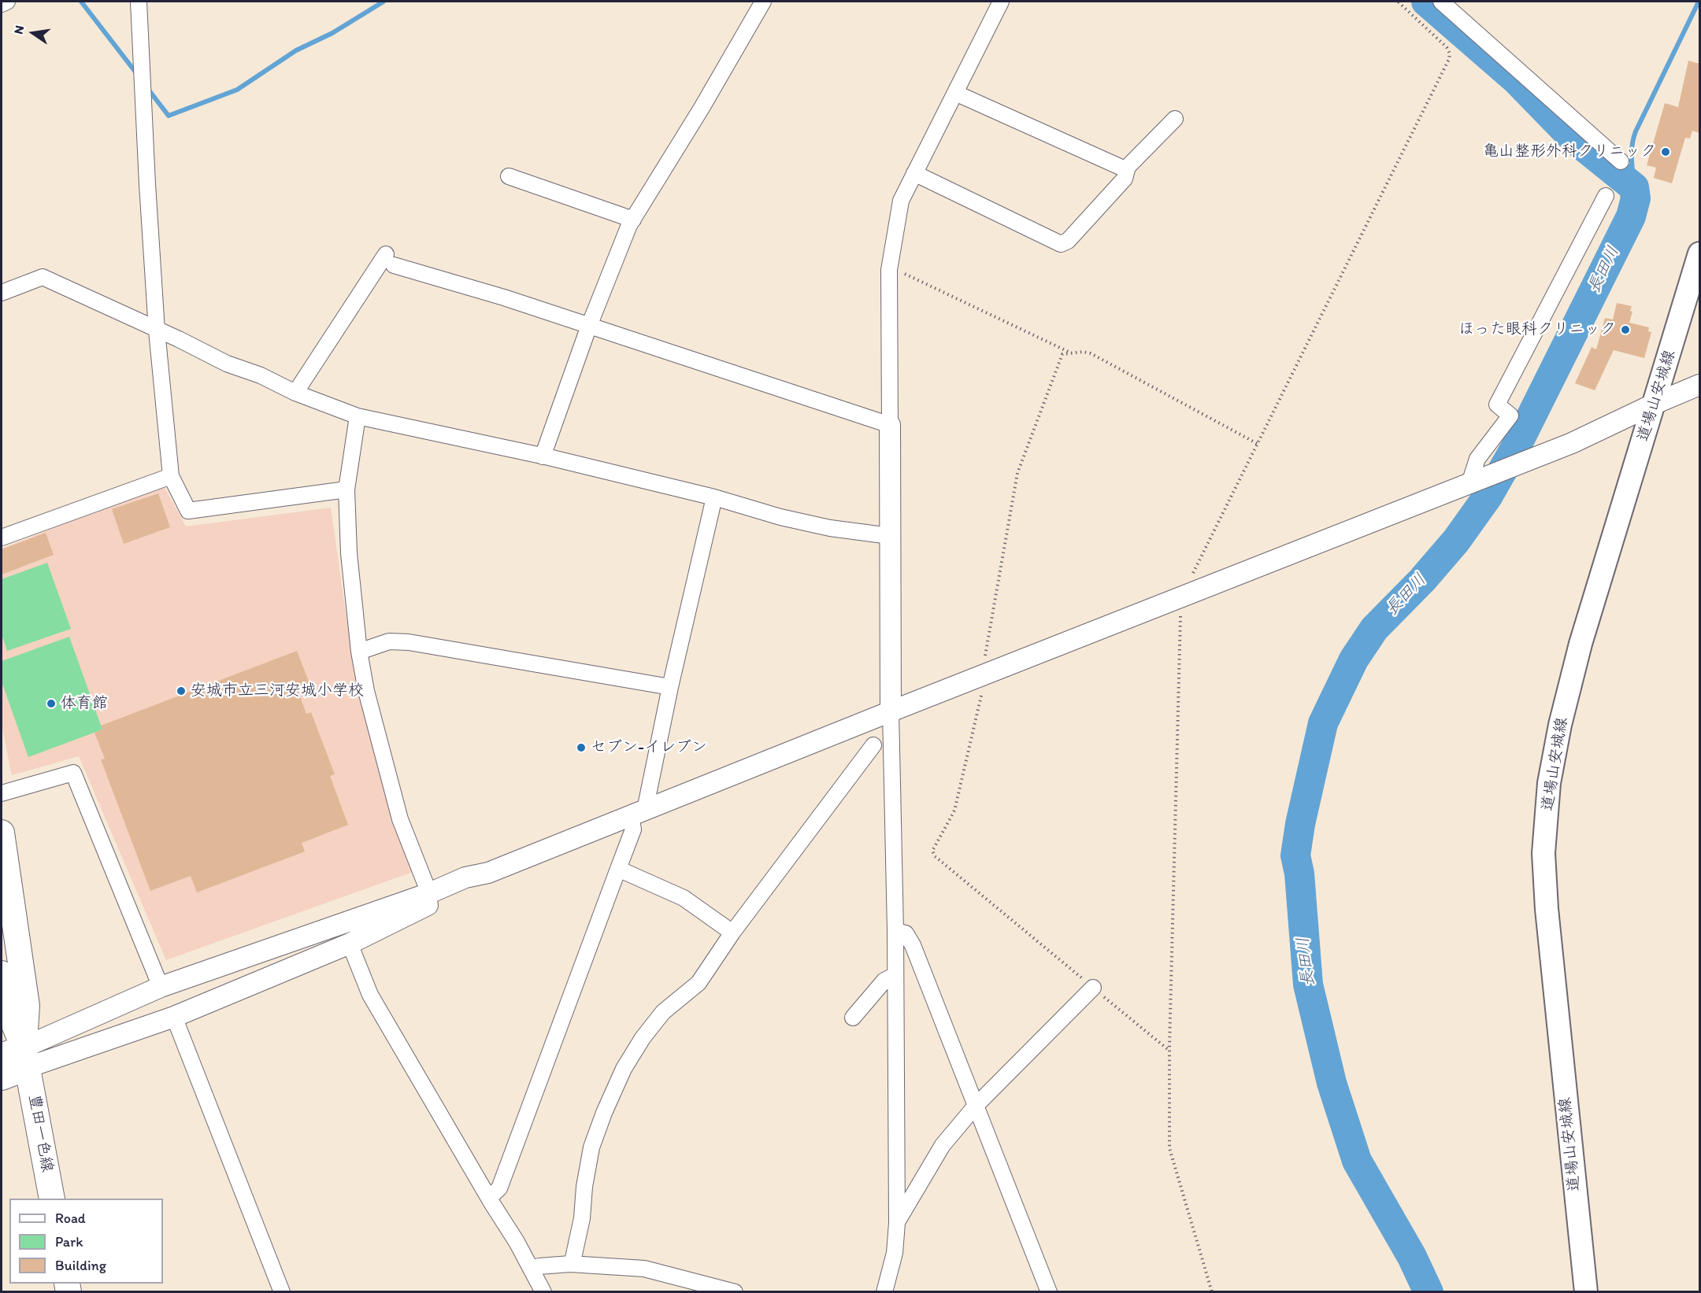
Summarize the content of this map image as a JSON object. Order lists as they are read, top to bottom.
{
  "streets": {
    "main road": ["道場山安城線", "豊田一色線"]
  },
  "water": ["長田川"],
  "places": [
    "亀山整形外科クリニック",
    "ほった眼科クリニック",
    "安城市立三河安城小学校",
    "体育館",
    "セブン-イレブン"
  ],
  "legend": ["Road", "Park", "Building"],
  "north": "left"
}
